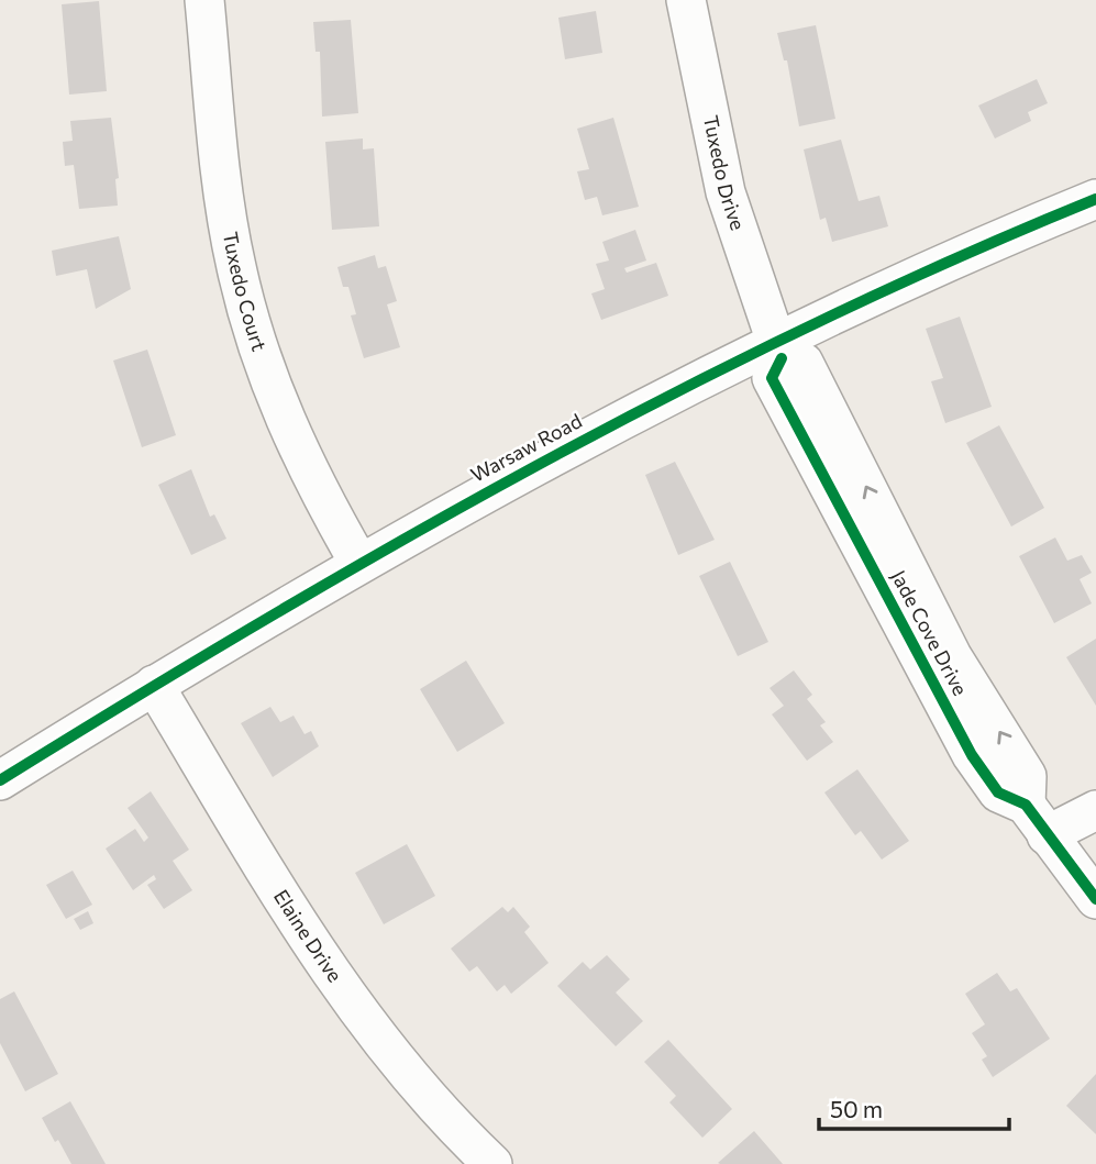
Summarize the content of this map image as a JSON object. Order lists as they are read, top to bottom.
{
  "streets": {
    "street": [
      "Tuxedo Drive",
      "Tuxedo Court",
      "Warsaw Road",
      "Jade Cove Drive",
      "Elaine Drive"
    ]
  },
  "crossings": [
    ["Tuxedo Drive", "Warsaw Road"],
    ["Tuxedo Drive", "Jade Cove Drive"],
    ["Tuxedo Court", "Warsaw Road"],
    ["Warsaw Road", "Jade Cove Drive"],
    ["Warsaw Road", "Elaine Drive"]
  ],
  "scale_bar": "50 m"
}
